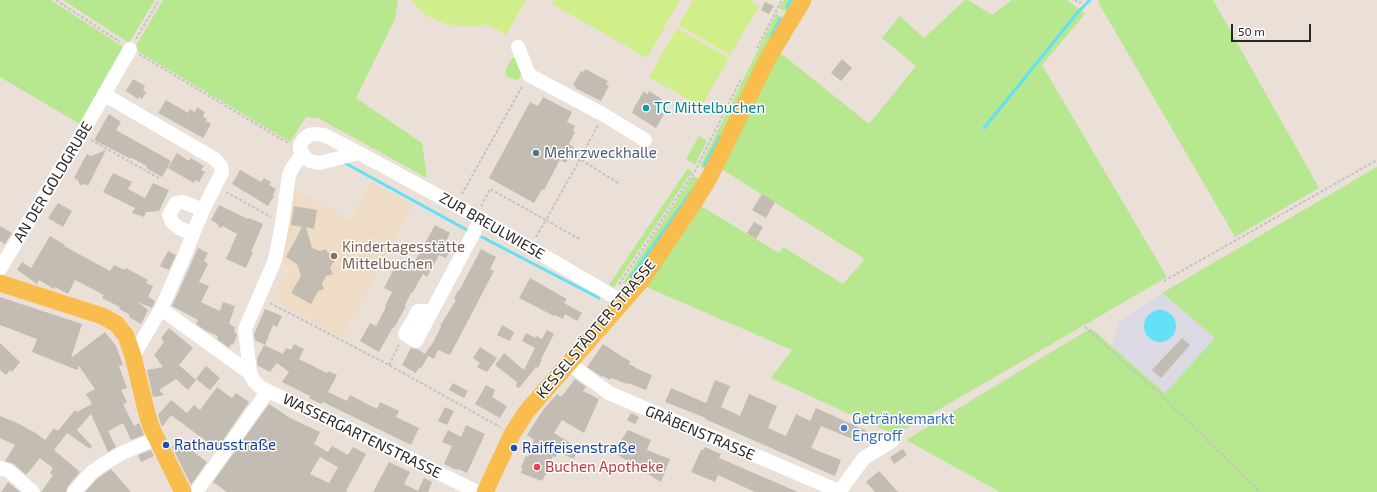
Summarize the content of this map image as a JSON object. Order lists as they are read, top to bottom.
{
  "streets": {
    "main road": ["KESSELSTÄDTER STRASSE"],
    "street": [
      "AN DER GOLDGRUBE",
      "ZUR BREULWIESE",
      "GRÄBENSTRASSE",
      "WASSERGARTENSTRASSE"
    ]
  },
  "crossings": [
    ["ZUR BREULWIESE", "KESSELSTÄDTER STRASSE"],
    ["KESSELSTÄDTER STRASSE", "GRÄBENSTRASSE"]
  ],
  "places": [
    "TC Mittelbuchen",
    "Mehrzweckhalle",
    "Kindertagesstätte Mittelbuchen",
    "Getränkemarkt Engroff",
    "Rathausstraße",
    "Raiffeisenstraße",
    "Buchen Apotheke"
  ],
  "scale_bar": "50 m"
}
